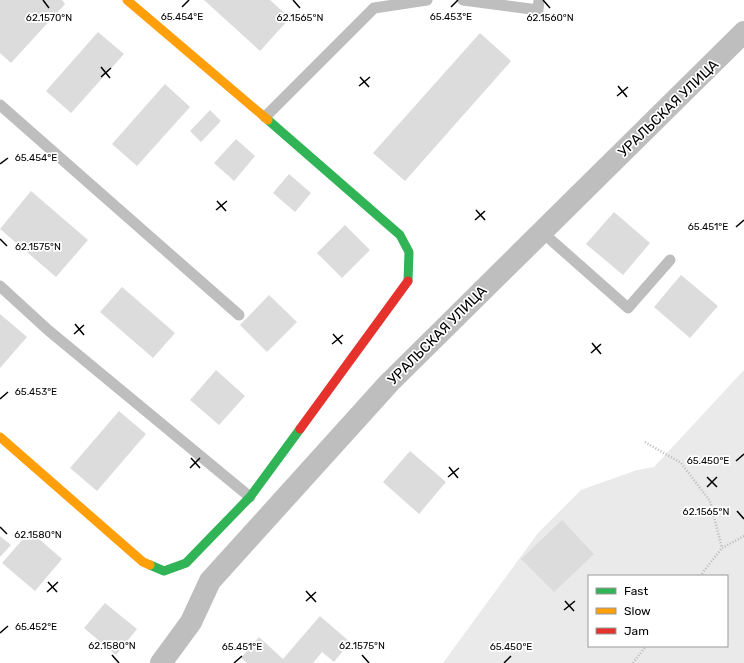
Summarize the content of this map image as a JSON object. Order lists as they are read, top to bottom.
{
  "streets": {
    "street": ["УРАЛЬСКАЯ УЛИЦА"]
  },
  "legend": ["Fast", "Slow", "Jam"],
  "coordinates": [
    "65.454°E",
    "65.453°E",
    "62.1570°N",
    "62.1565°N",
    "62.1560°N",
    "65.451°E",
    "62.1575°N",
    "65.450°E",
    "62.1580°N",
    "65.452°E"
  ]
}
